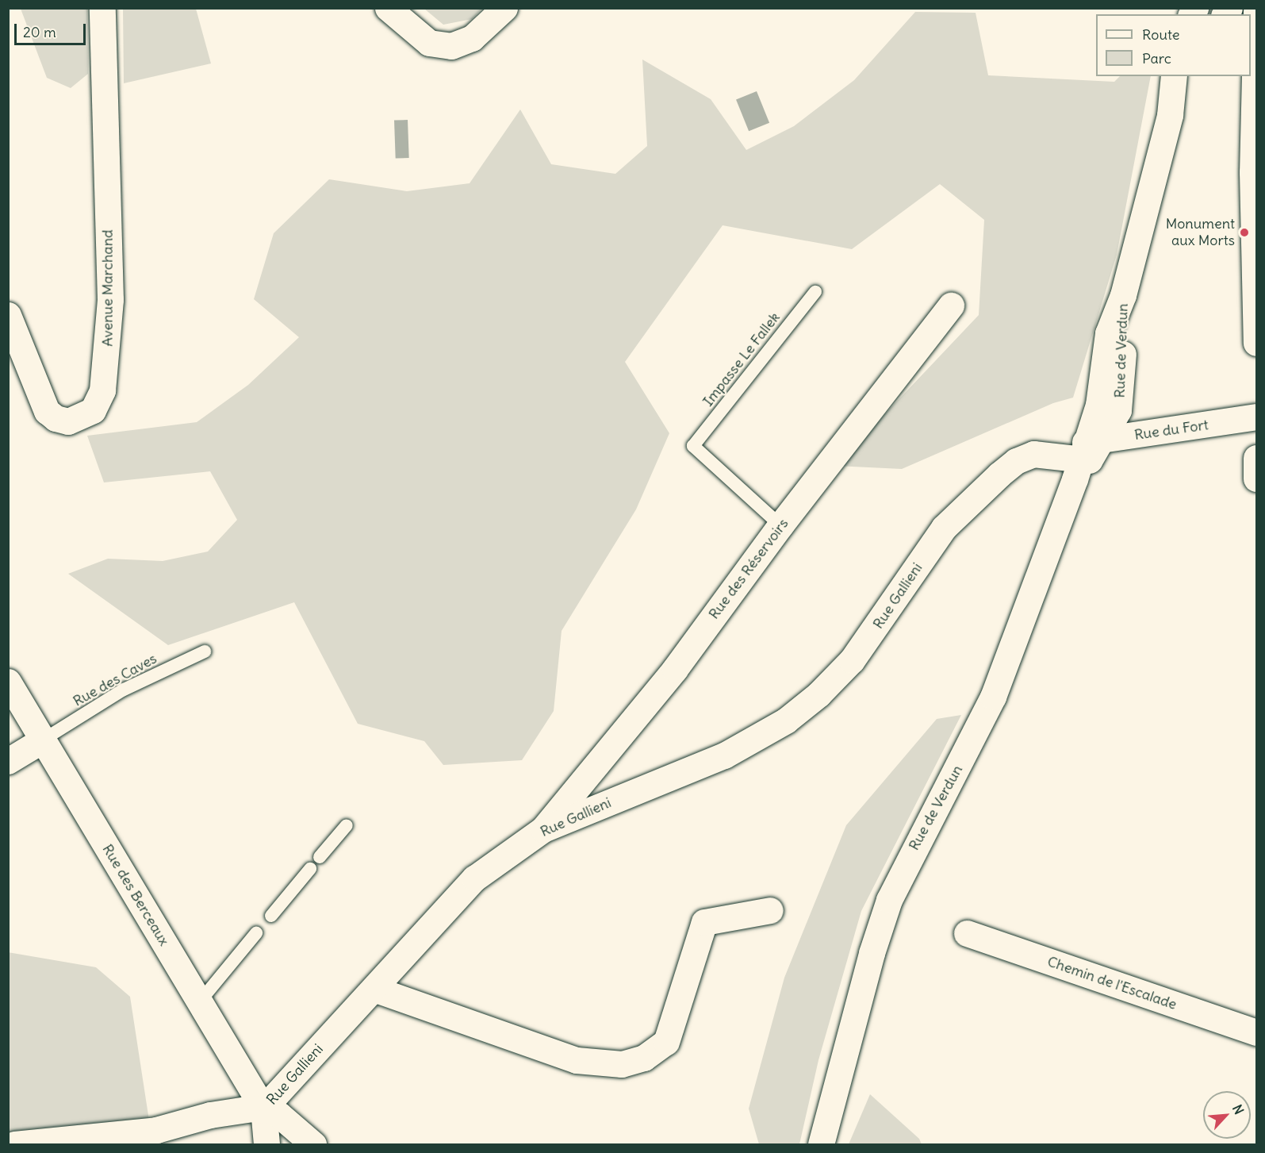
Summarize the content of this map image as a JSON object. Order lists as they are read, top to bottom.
{
  "streets": {
    "street": [
      "Avenue Marchand",
      "Rue de Verdun",
      "Rue du Fort",
      "Rue des Réservoirs",
      "Rue Gallieni",
      "Rue des Berceaux",
      "Chemin de l'Escalade"
    ],
    "lane": ["Impasse Le Fallek", "Rue des Caves"]
  },
  "crossings": [
    ["Rue de Verdun", "Rue du Fort"],
    ["Rue de Verdun", "Rue Gallieni"],
    ["Impasse Le Fallek", "Rue des Réservoirs"],
    ["Rue du Fort", "Rue Gallieni"],
    ["Rue des Réservoirs", "Rue Gallieni"],
    ["Rue Gallieni", "Rue des Berceaux"],
    ["Rue des Caves", "Rue des Berceaux"]
  ],
  "places": ["Monument aux Morts"],
  "legend": ["Route", "Parc"],
  "scale_bar": "20 m",
  "north": "top right"
}
